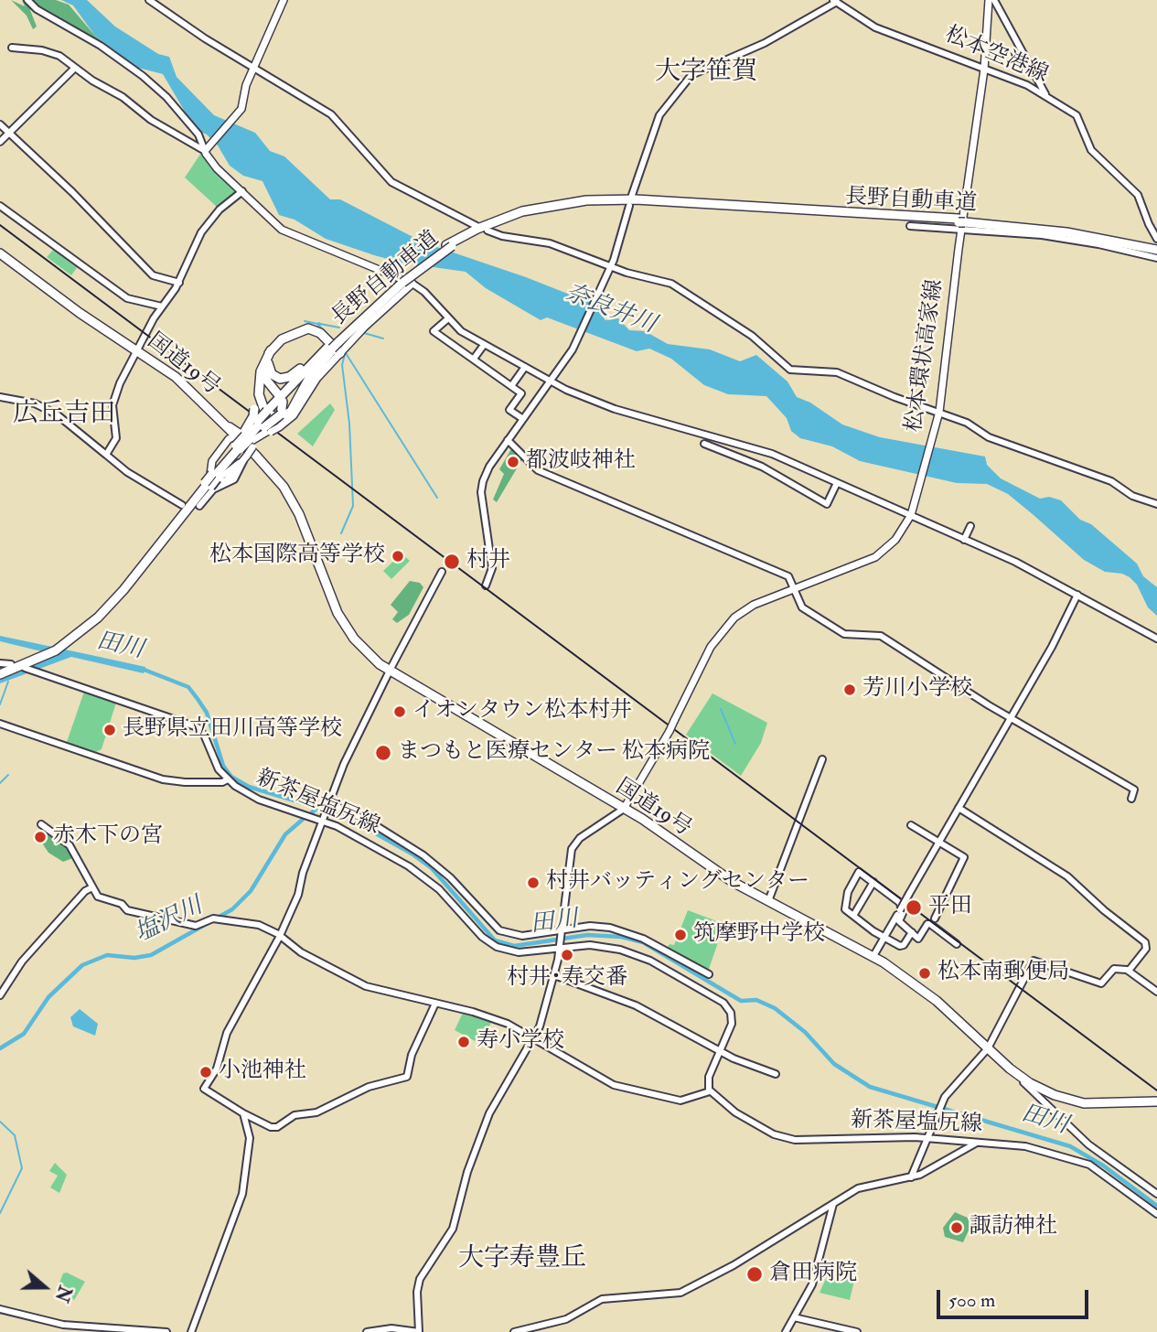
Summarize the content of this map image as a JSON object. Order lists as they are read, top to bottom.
{
  "streets": {
    "highway": ["長野自動車道", "国道19号"],
    "main road": ["松本環状高家線"],
    "street": ["松本空港線", "新茶屋塩尻線"]
  },
  "crossings": [
    ["松本空港線", "松本環状高家線"],
    ["長野自動車道", "松本環状高家線"],
    ["松本環状高家線", "国道19号"]
  ],
  "districts": ["大字笹賀", "広丘吉田", "大字寿豊丘"],
  "water": ["奈良井川", "田川", "塩沢川"],
  "places": [
    "都波岐神社",
    "松本国際高等学校",
    "村井",
    "芳川小学校",
    "イオンタウン松本村井",
    "長野県立田川高等学校",
    "まつもと医療センター 松本病院",
    "赤木下の宮",
    "村井バッティングセンター",
    "平田",
    "筑摩野中学校",
    "村井･寿交番",
    "松本南郵便局",
    "寿小学校",
    "小池神社",
    "諏訪神社",
    "倉田病院"
  ],
  "scale_bar": "500 m",
  "north": "right"
}
